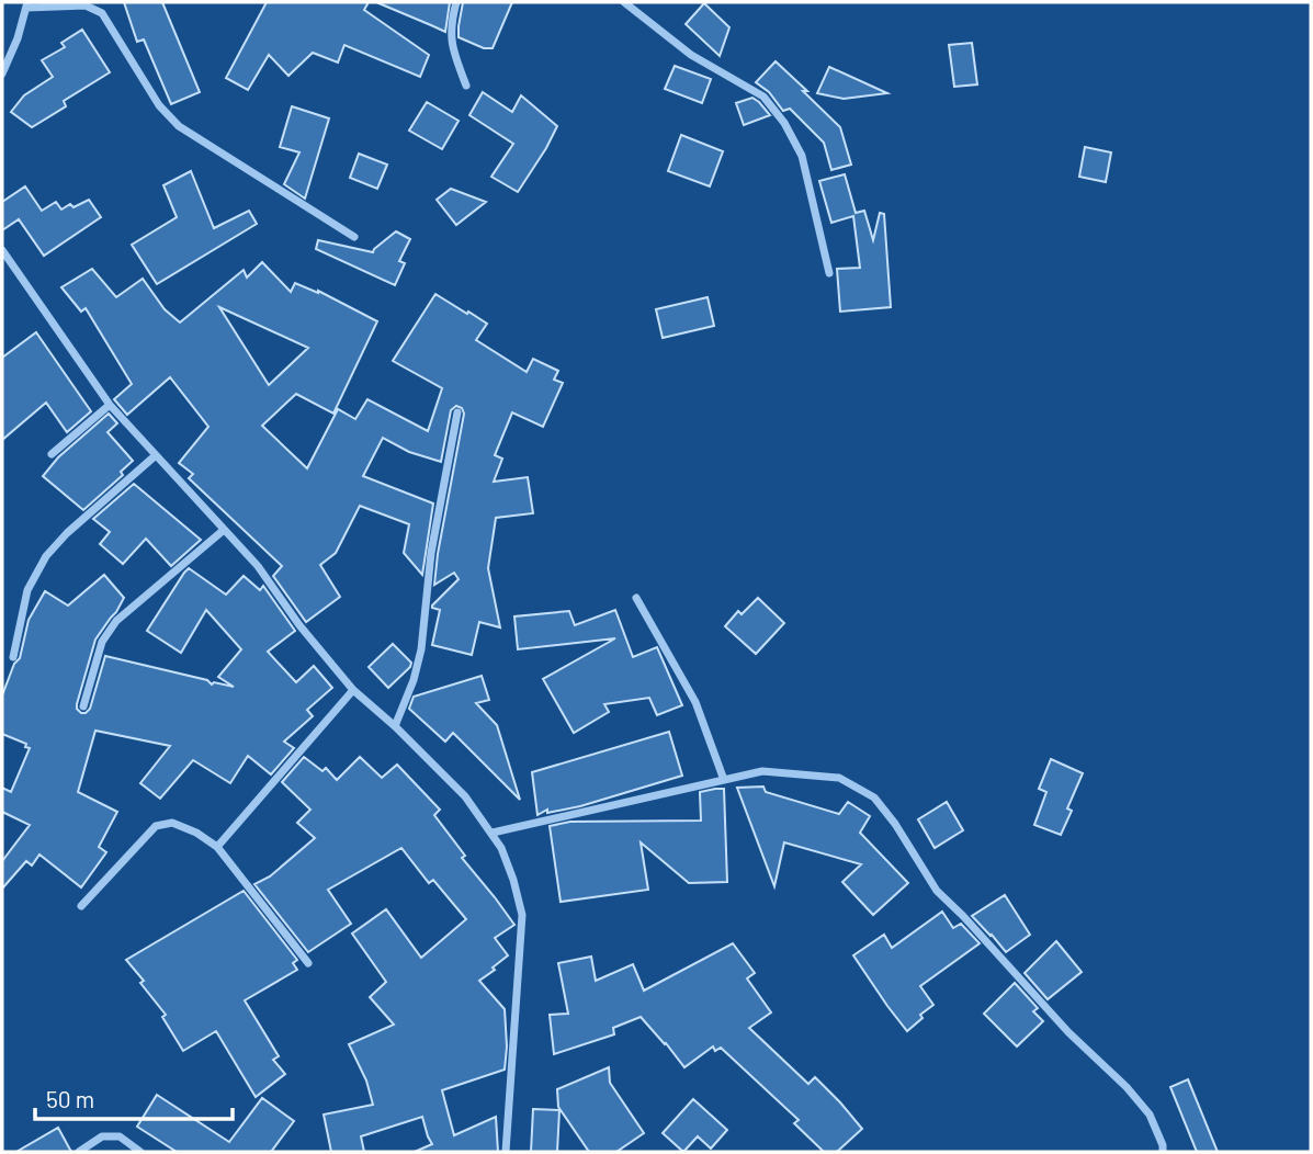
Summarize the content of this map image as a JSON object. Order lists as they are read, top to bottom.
{
  "scale_bar": "50 m"
}
